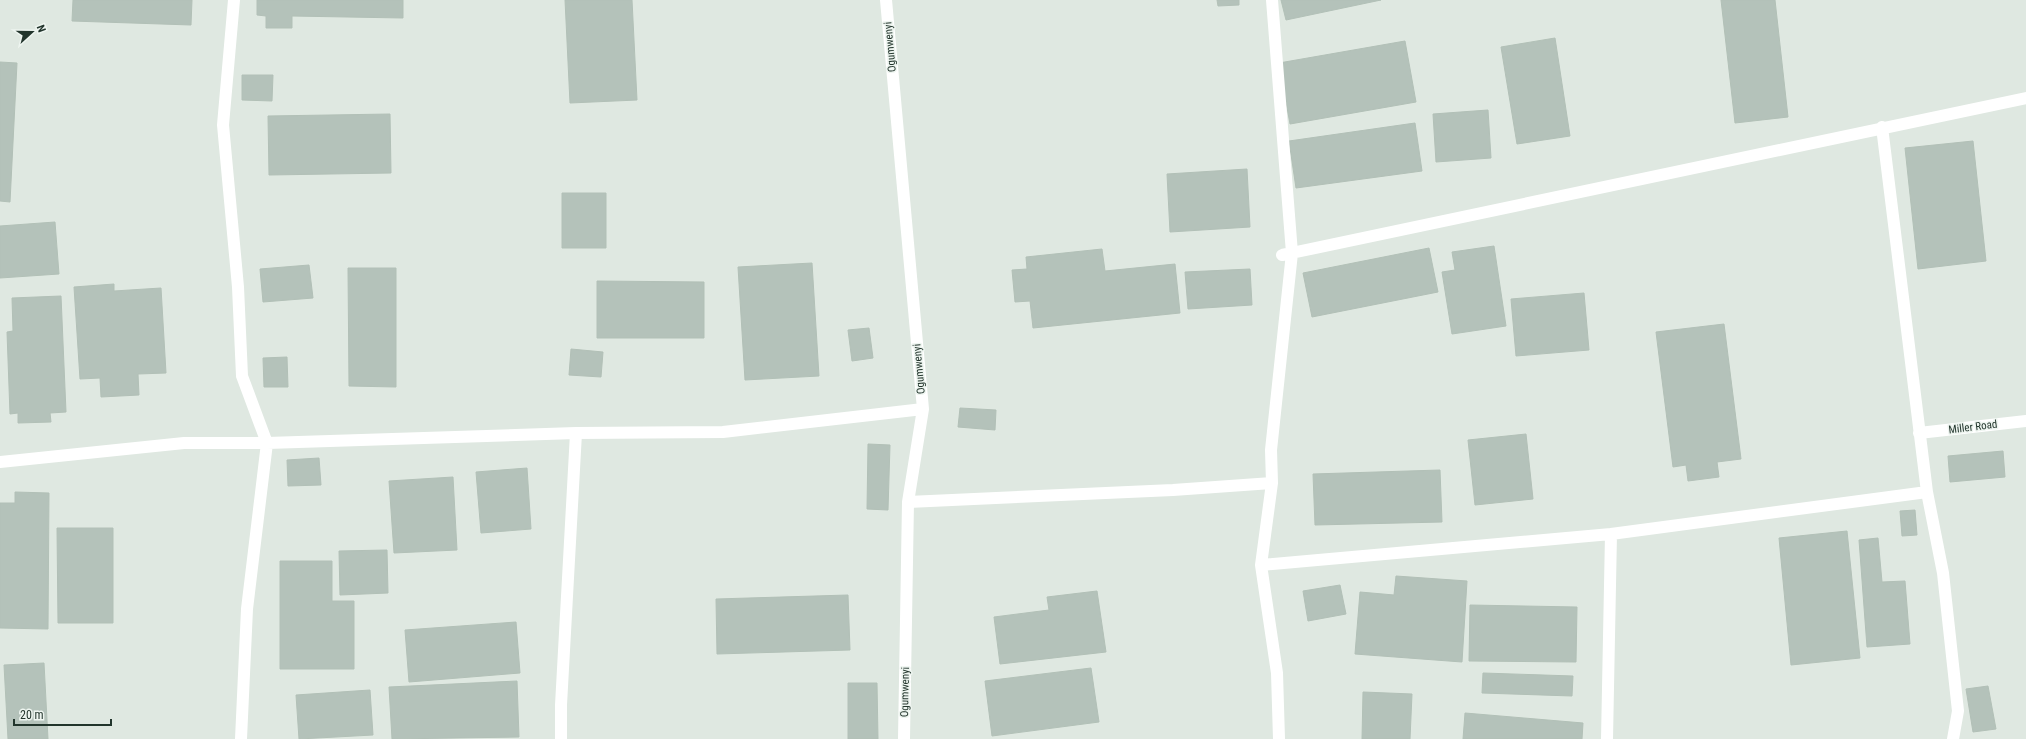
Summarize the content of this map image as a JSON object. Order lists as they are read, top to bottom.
{
  "streets": {
    "street": ["Ogumwenyi", "Miller Road"]
  },
  "scale_bar": "20 m",
  "north": "right"
}
